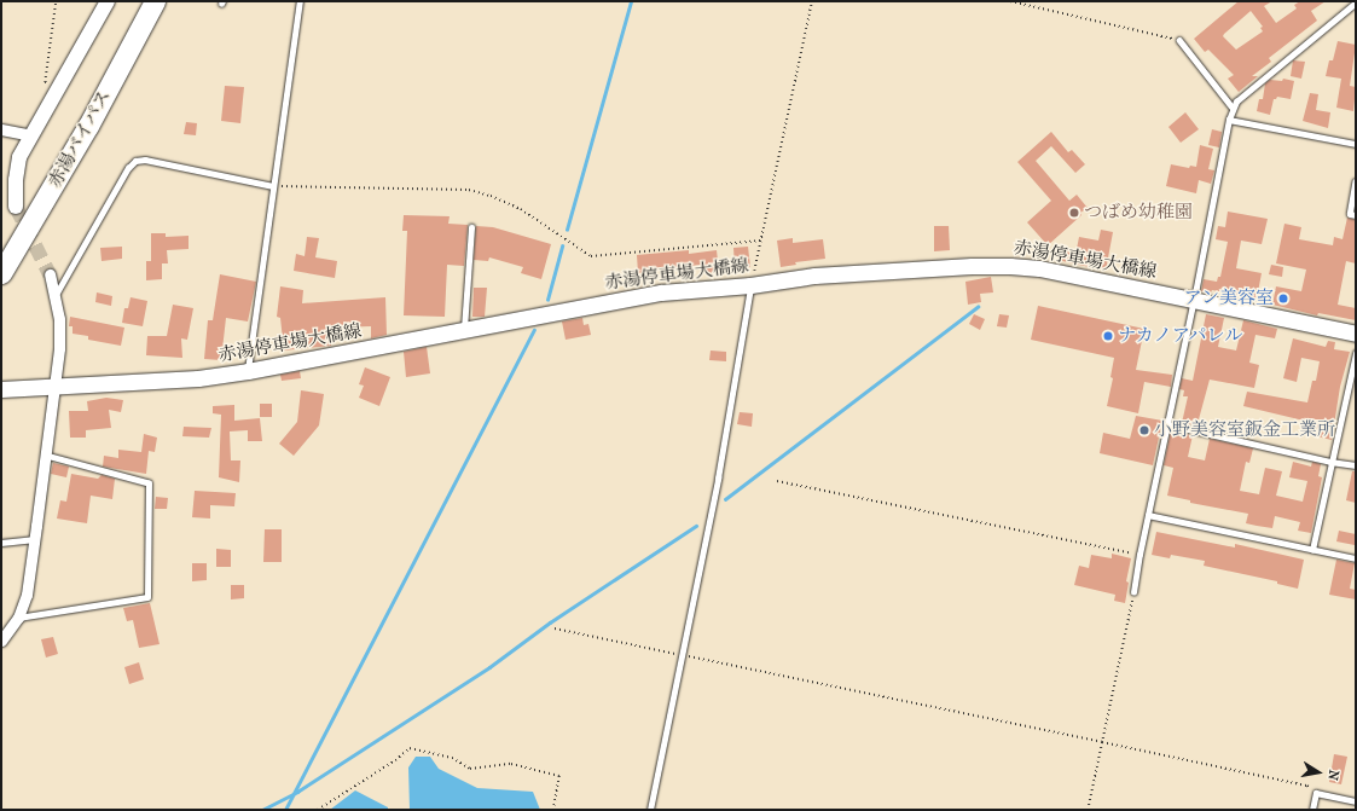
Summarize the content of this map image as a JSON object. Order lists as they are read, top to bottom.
{
  "streets": {
    "highway": ["赤湯バイパス"],
    "main road": ["赤湯停車場大橋線"]
  },
  "places": [
    "つばめ幼稚園",
    "アン美容室",
    "ナカノアパレル",
    "小野美容室鈑金工業所"
  ],
  "north": "right"
}
